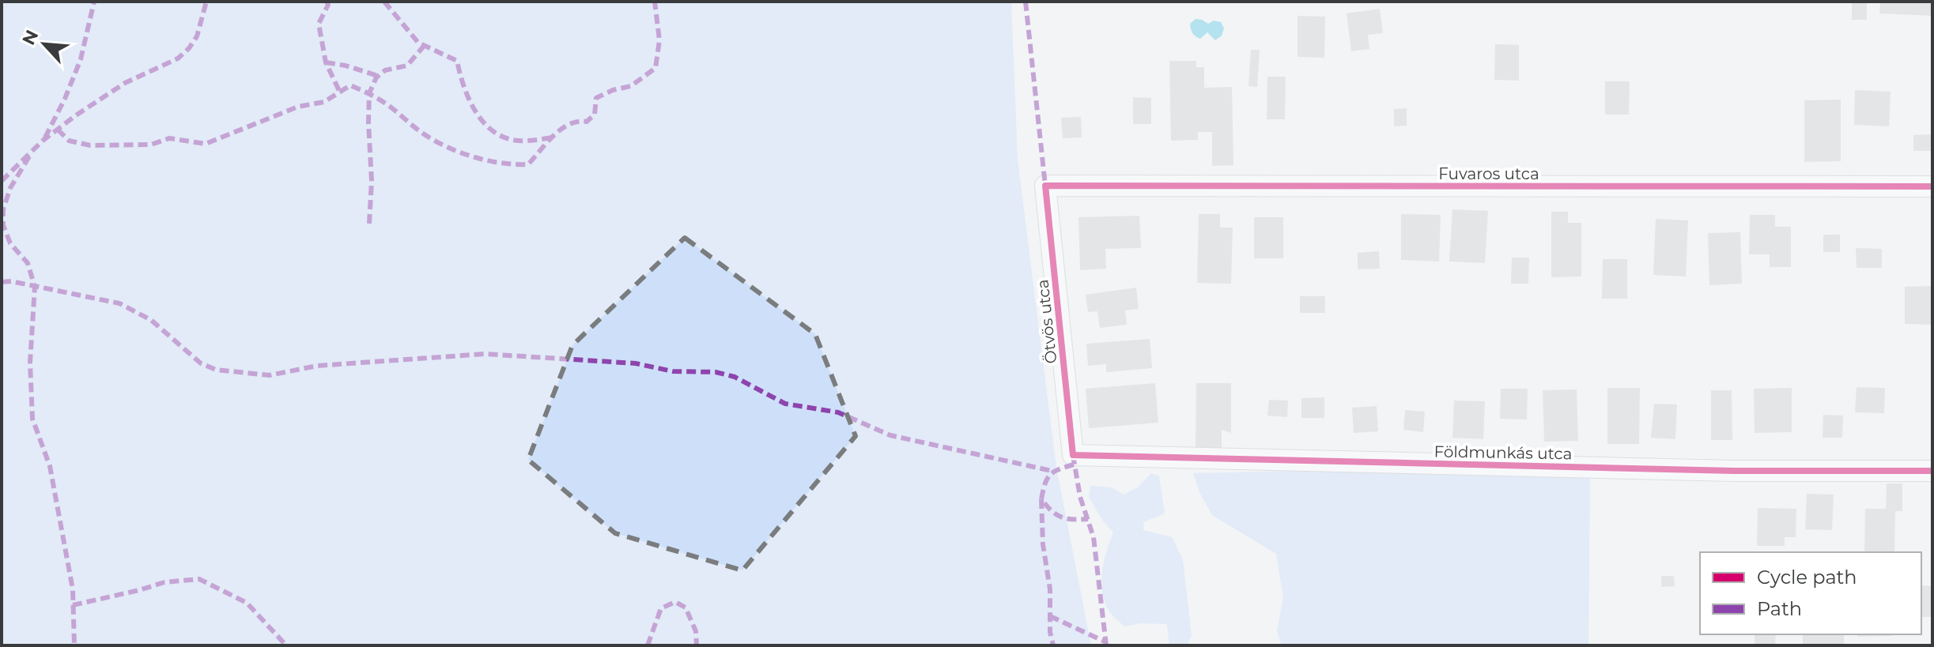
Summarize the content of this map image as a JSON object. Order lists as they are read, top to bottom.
{
  "streets": {
    "street": ["Fuvaros utca", "Ötvös utca", "Földmunkás utca"]
  },
  "crossings": [
    ["Fuvaros utca", "Ötvös utca"],
    ["Ötvös utca", "Földmunkás utca"]
  ],
  "legend": ["Cycle path", "Path"],
  "north": "top left"
}
